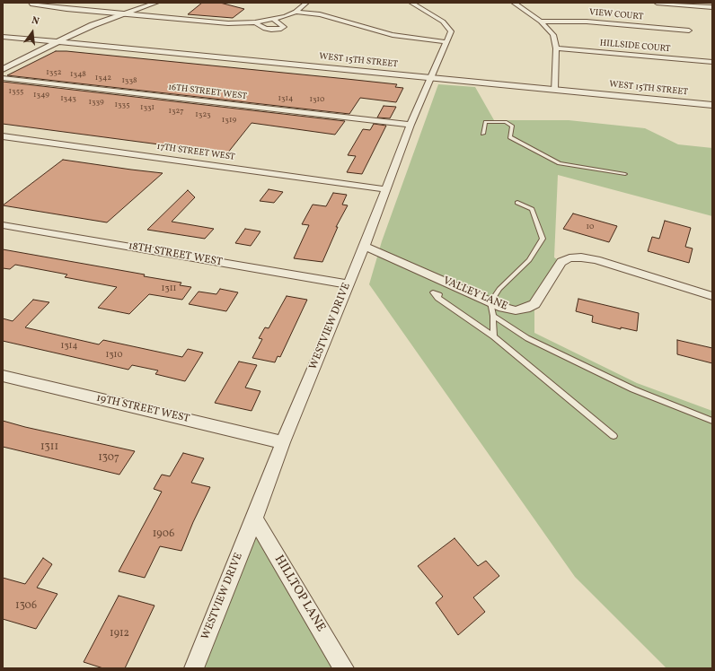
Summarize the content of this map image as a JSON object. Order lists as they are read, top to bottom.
{
  "streets": {
    "street": [
      "VIEW COURT",
      "HILLSIDE COURT",
      "WEST 15TH STREET",
      "16TH STREET WEST",
      "17TH STREET WEST",
      "18TH STREET WEST",
      "VALLEY LANE",
      "WESTVIEW DRIVE",
      "19TH STREET WEST",
      "HILLTOP LANE"
    ]
  },
  "crossings": [
    ["WEST 15TH STREET", "WESTVIEW DRIVE"],
    ["16TH STREET WEST", "WESTVIEW DRIVE"],
    ["17TH STREET WEST", "WESTVIEW DRIVE"],
    ["18TH STREET WEST", "WESTVIEW DRIVE"],
    ["VALLEY LANE", "WESTVIEW DRIVE"],
    ["WESTVIEW DRIVE", "19TH STREET WEST"],
    ["WESTVIEW DRIVE", "HILLTOP LANE"]
  ],
  "house_numbers": [
    "1352",
    "1348",
    "1342",
    "1338",
    "1355",
    "1349",
    "1343",
    "1314",
    "1310",
    "1339",
    "1335",
    "1331",
    "1327",
    "1323",
    "1319",
    "10",
    "1311",
    "1314",
    "1310",
    "1311",
    "1307",
    "1906",
    "1306",
    "1912"
  ],
  "north": "top"
}
